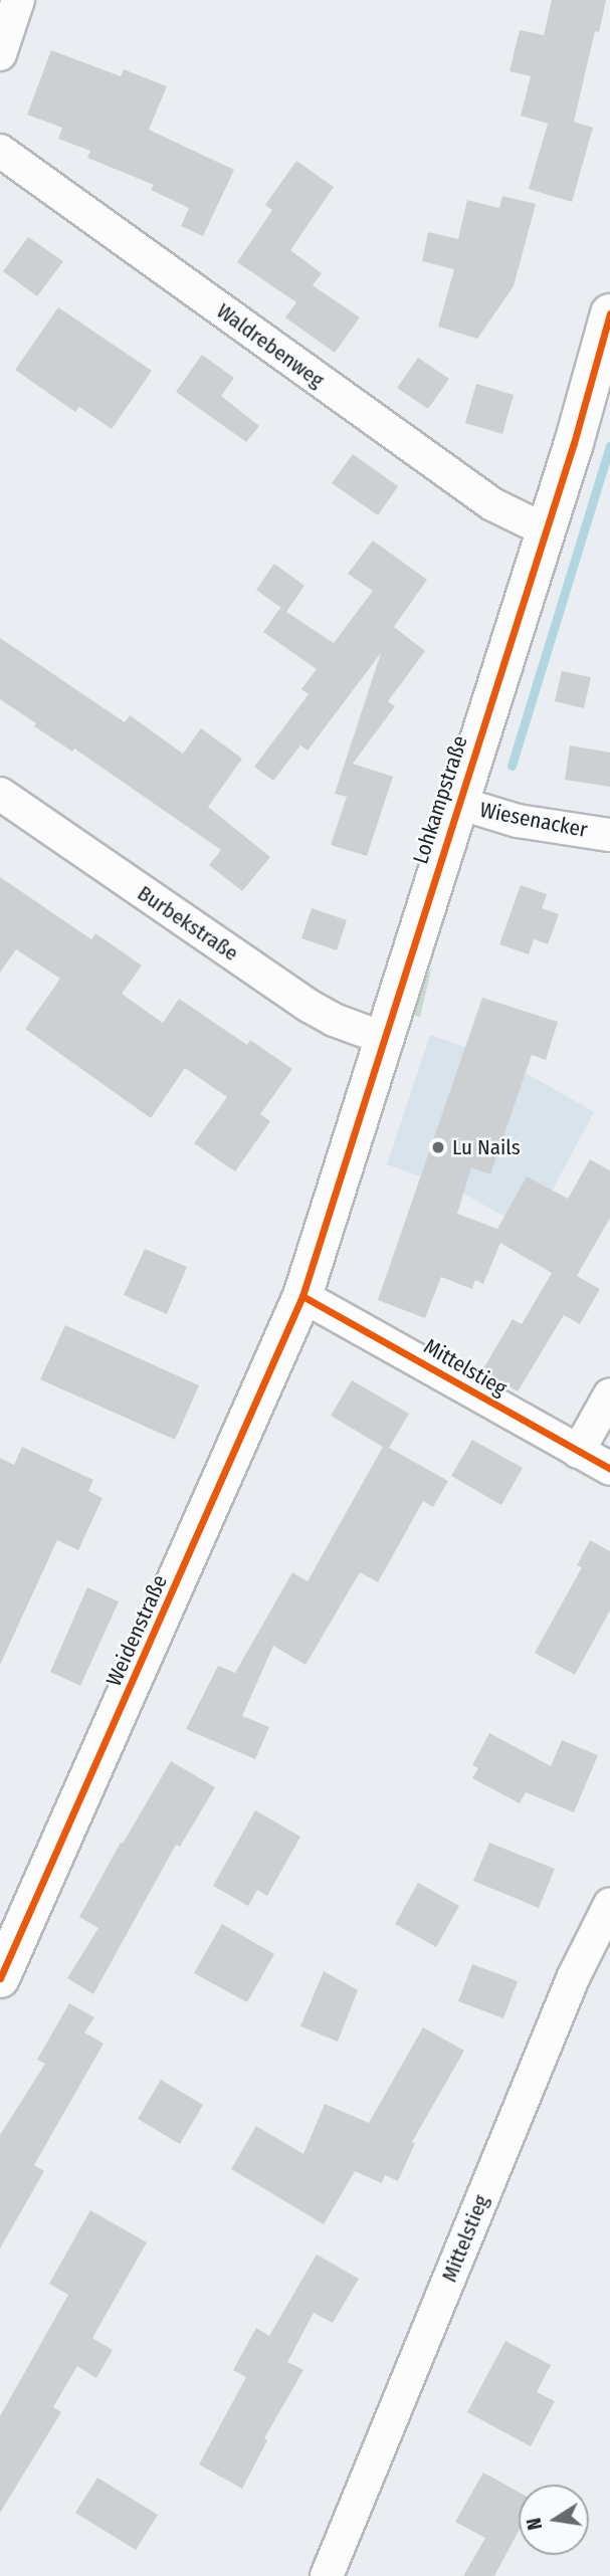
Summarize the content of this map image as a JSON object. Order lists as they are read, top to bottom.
{
  "streets": {
    "street": [
      "Waldrebenweg",
      "Lohkampstraße",
      "Wiesenacker",
      "Burbekstraße",
      "Mittelstieg",
      "Weidenstraße"
    ]
  },
  "crossings": [
    ["Waldrebenweg", "Lohkampstraße"],
    ["Lohkampstraße", "Wiesenacker"],
    ["Lohkampstraße", "Burbekstraße"],
    ["Lohkampstraße", "Mittelstieg"],
    ["Lohkampstraße", "Weidenstraße"],
    ["Mittelstieg", "Weidenstraße"]
  ],
  "places": ["Lu Nails"],
  "north": "left"
}
